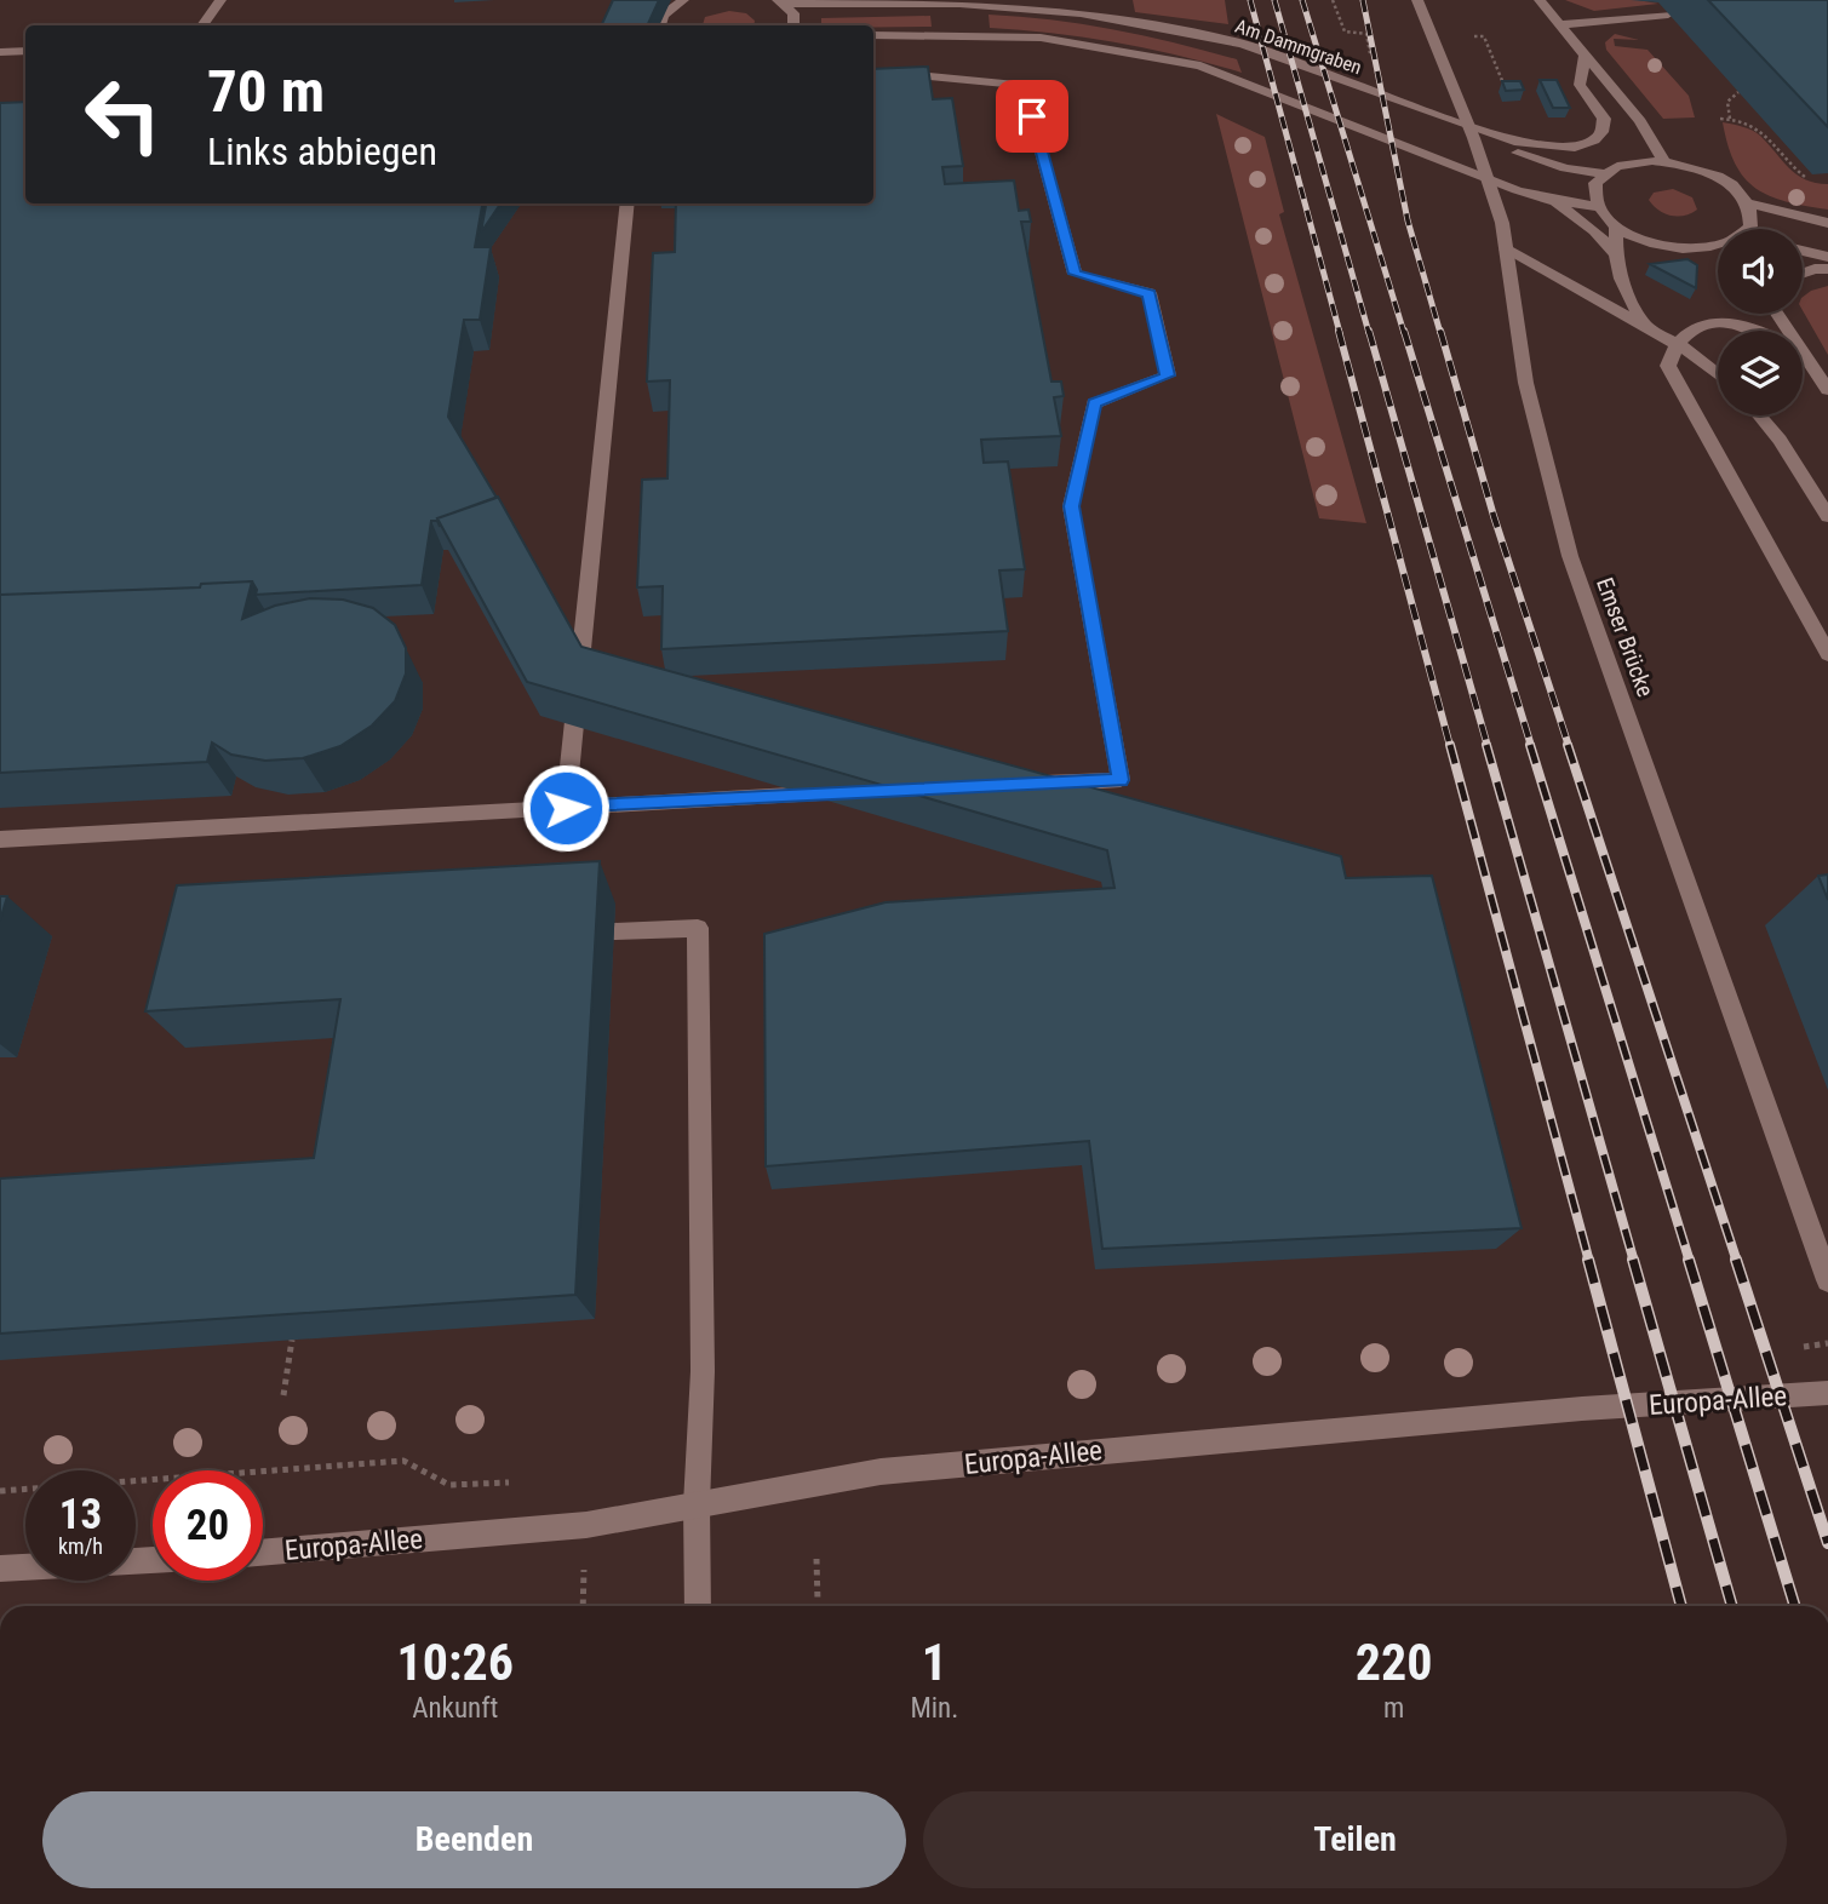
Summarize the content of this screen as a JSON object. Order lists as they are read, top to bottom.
{
  "streets": {
    "street": ["Am Dammgraben", "Emser Brücke", "Europa-Allee"]
  },
  "page": {
    "turn": ["70 m", "Links abbiegen"],
    "speed": "13 km/h",
    "limit": "20",
    "eta": [
      "10:26",
      "Ankunft",
      "1",
      "Min.",
      "220",
      "m"
    ],
    "buttons": ["Beenden", "Teilen"]
  }
}
